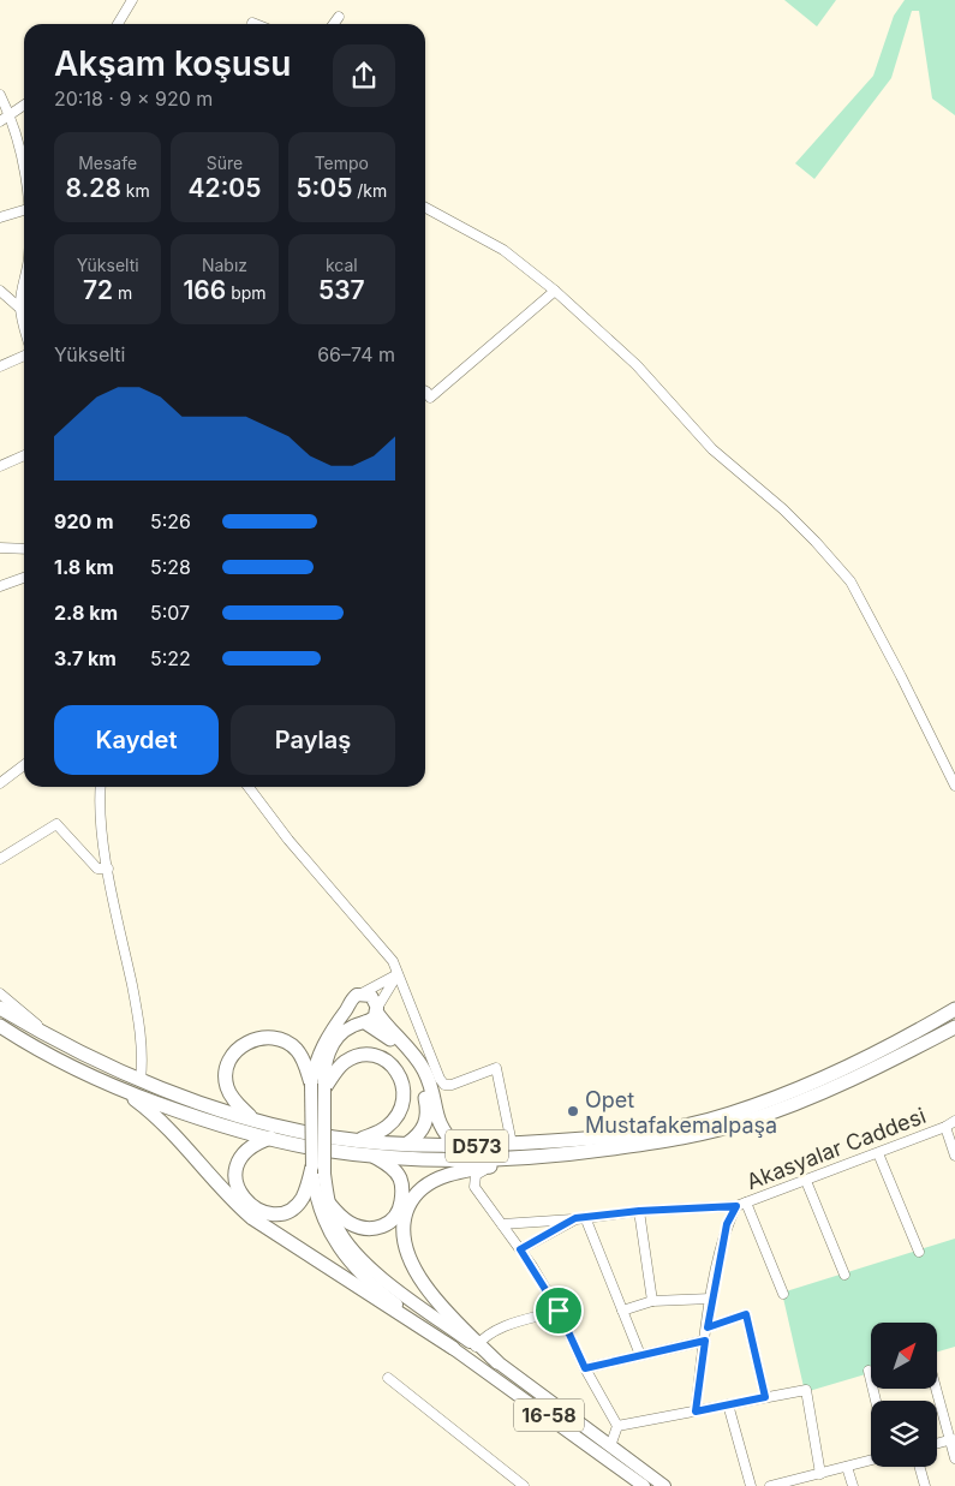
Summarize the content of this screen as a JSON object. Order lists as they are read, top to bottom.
{
  "streets": {
    "highway": ["D573"],
    "main road": ["16-58"],
    "street": ["Akasyalar Caddesi"]
  },
  "places": ["Opet Mustafakemalpaşa"],
  "north": "top right",
  "page": {
    "heading": ["Akşam koşusu", "20:18 · 9 × 920 m"],
    "stats": [
      ["Mesafe", "8.28 km"],
      ["Süre", "42:05"],
      ["Tempo", "5:05 /km"],
      ["Yükselti", "72 m"],
      ["Nabız", "166 bpm"],
      ["kcal", "537"]
    ],
    "chart": ["Yükselti", "66–74 m"],
    "list": [
      {
        "name": "920 m",
        "note": "5:26"
      },
      {
        "name": "1.8 km",
        "note": "5:28"
      },
      {
        "name": "2.8 km",
        "note": "5:07"
      },
      {
        "name": "3.7 km",
        "note": "5:22"
      }
    ],
    "buttons": ["Kaydet", "Paylaş"]
  }
}
